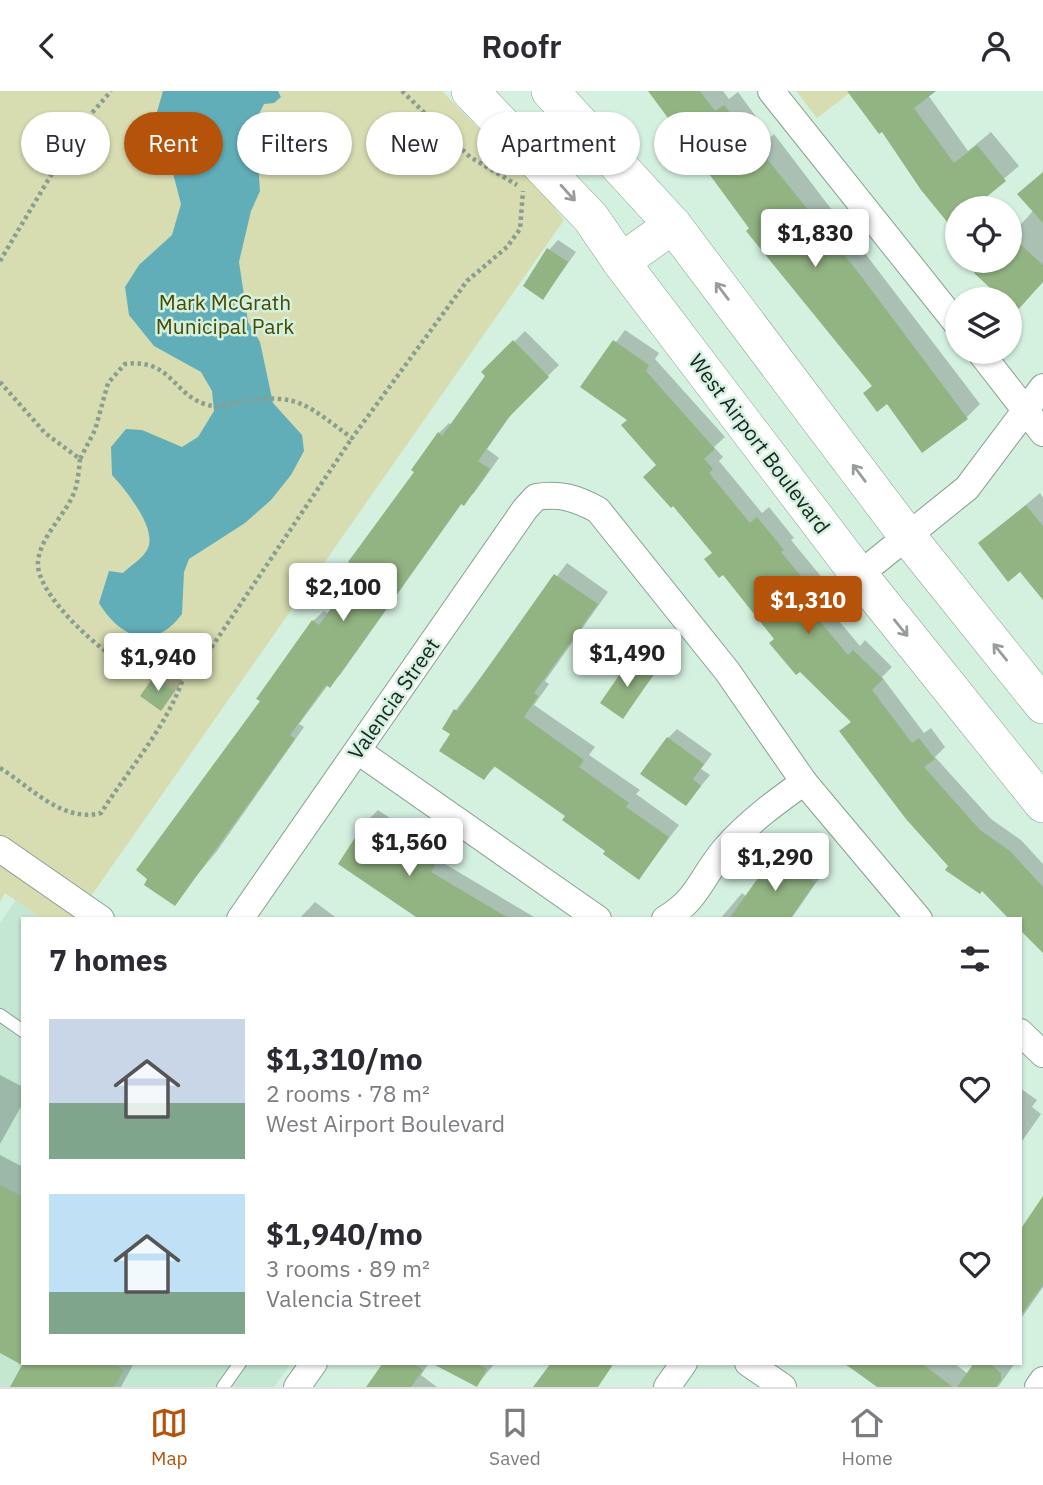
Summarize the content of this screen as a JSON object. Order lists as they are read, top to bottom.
{
  "streets": {
    "main road": ["West Airport Boulevard"],
    "street": ["Valencia Street"]
  },
  "parks": ["Mark McGrath Municipal Park"],
  "page": {
    "header": "Roofr",
    "chip": [
      "Buy",
      "Rent",
      "Filters",
      "New",
      "Apartment",
      "House"
    ],
    "price": [
      "$1,830",
      "$2,100",
      "$1,310",
      "$1,490",
      "$1,940",
      "$1,560",
      "$1,290"
    ],
    "heading": "7 homes",
    "list": [
      {
        "name": "$1,310/mo",
        "note": "2 rooms · 78 m² · West Airport Boulevard"
      },
      {
        "name": "$1,940/mo",
        "note": "3 rooms · 89 m² · Valencia Street"
      }
    ],
    "tabs": ["Map", "Saved", "Home"]
  }
}
